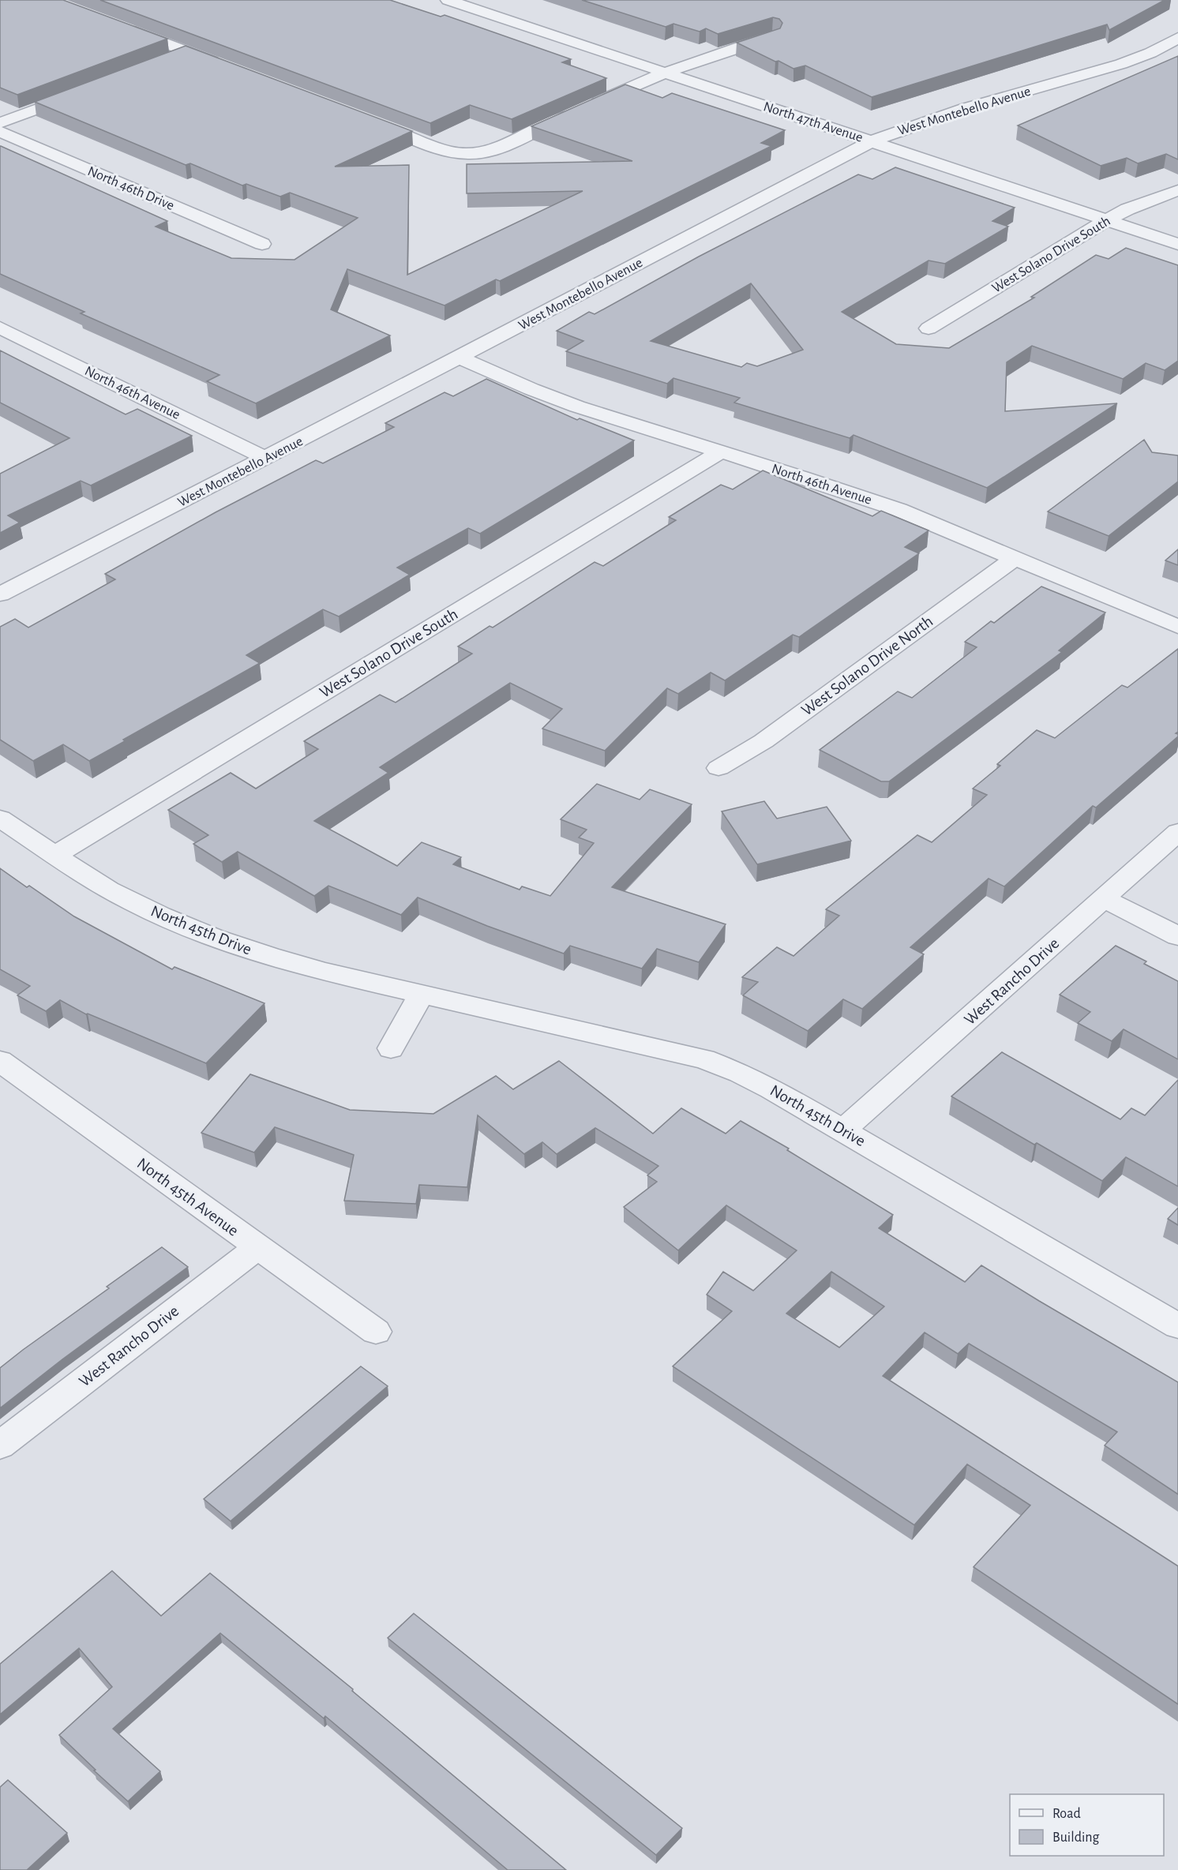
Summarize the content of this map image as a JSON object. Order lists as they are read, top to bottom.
{
  "streets": {
    "street": [
      "West Montebello Avenue",
      "North 47th Avenue",
      "North 46th Drive",
      "West Solano Drive South",
      "North 46th Avenue",
      "West Solano Drive North",
      "North 45th Drive",
      "West Rancho Drive",
      "North 45th Avenue"
    ]
  },
  "crossings": [
    ["West Montebello Avenue", "North 47th Avenue"],
    ["West Montebello Avenue", "North 46th Avenue"],
    ["North 47th Avenue", "West Solano Drive South"],
    ["West Solano Drive South", "North 46th Avenue"],
    ["West Solano Drive South", "North 45th Drive"],
    ["North 46th Avenue", "West Solano Drive North"],
    ["North 45th Drive", "West Rancho Drive"],
    ["West Rancho Drive", "North 45th Avenue"]
  ],
  "legend": ["Road", "Building"]
}
